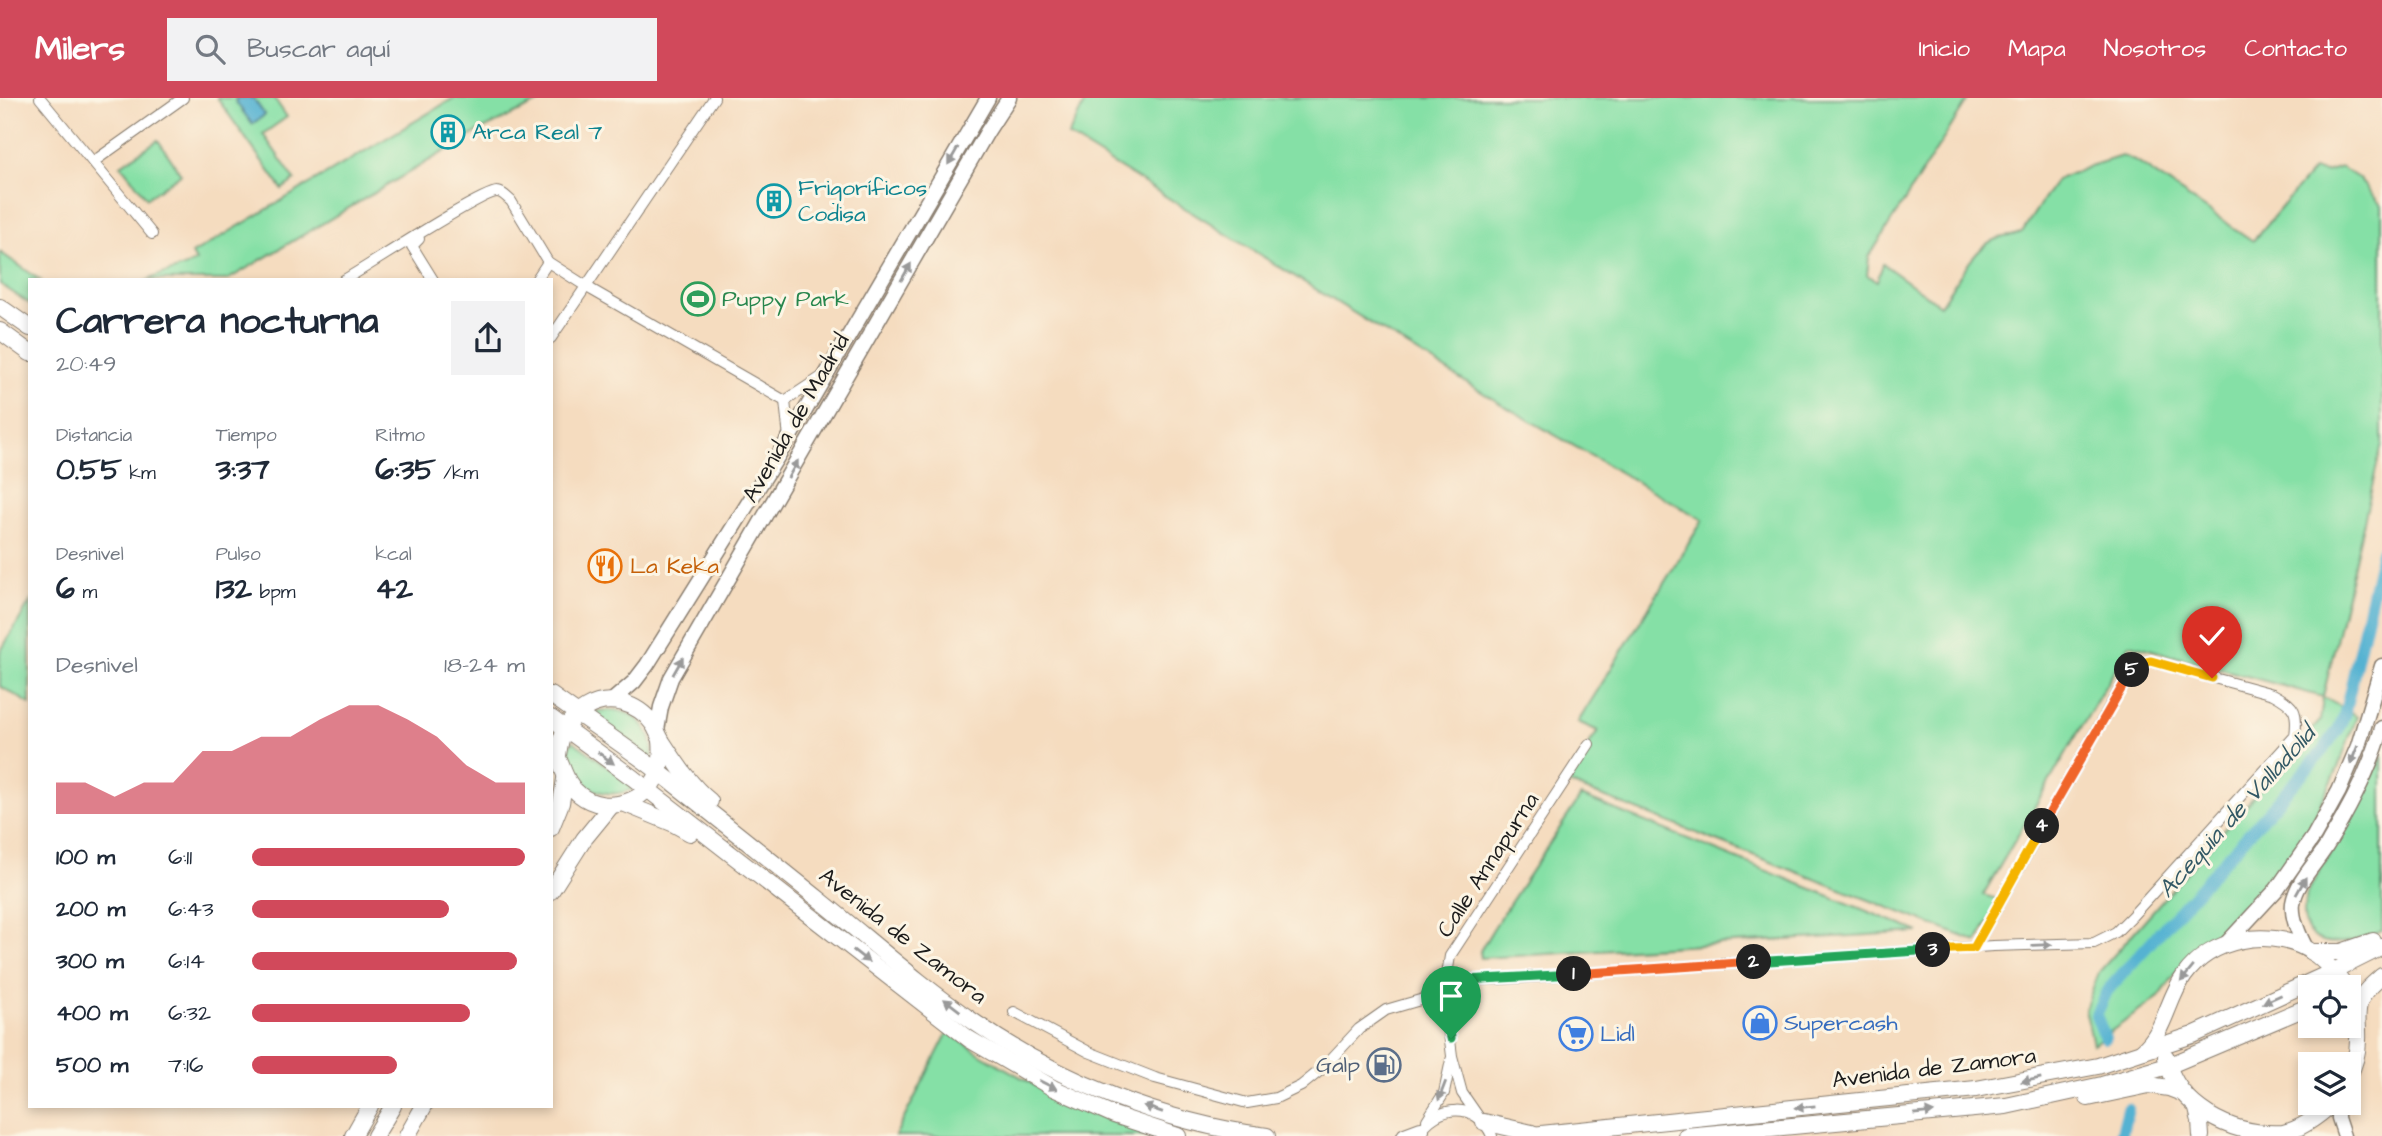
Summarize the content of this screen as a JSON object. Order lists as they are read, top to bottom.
{
  "streets": {
    "highway": ["Avenida de Zamora"],
    "main road": ["Avenida de Madrid"],
    "street": ["Calle Annapurna"]
  },
  "crossings": [
    ["Calle Annapurna", "Avenida de Zamora"]
  ],
  "water": ["Acequia de Valladolid"],
  "places": {
    "building": ["Arca Real 7", "Frigoríficos Codisa"],
    "sports": ["Puppy Park"],
    "restaurant": ["La Keka"],
    "shop": ["Supercash"],
    "supermarket": ["Lidl"],
    "fuel station": ["Galp"]
  },
  "page": {
    "header": "Milers",
    "search": "Buscar aquí",
    "nav": [
      "Inicio",
      "Mapa",
      "Nosotros",
      "Contacto"
    ],
    "heading": ["Carrera nocturna", "20:49"],
    "stats": [
      ["Distancia", "0.55 km"],
      ["Tiempo", "3:37"],
      ["Ritmo", "6:35 /km"],
      ["Desnivel", "6 m"],
      ["Pulso", "132 bpm"],
      ["kcal", "42"]
    ],
    "chart": ["Desnivel", "18–24 m"],
    "pins": [
      "5",
      "4",
      "3",
      "2",
      "1"
    ],
    "list": [
      {
        "name": "100 m",
        "note": "6:11"
      },
      {
        "name": "200 m",
        "note": "6:43"
      },
      {
        "name": "300 m",
        "note": "6:14"
      },
      {
        "name": "400 m",
        "note": "6:32"
      },
      {
        "name": "500 m",
        "note": "7:16"
      }
    ]
  }
}
